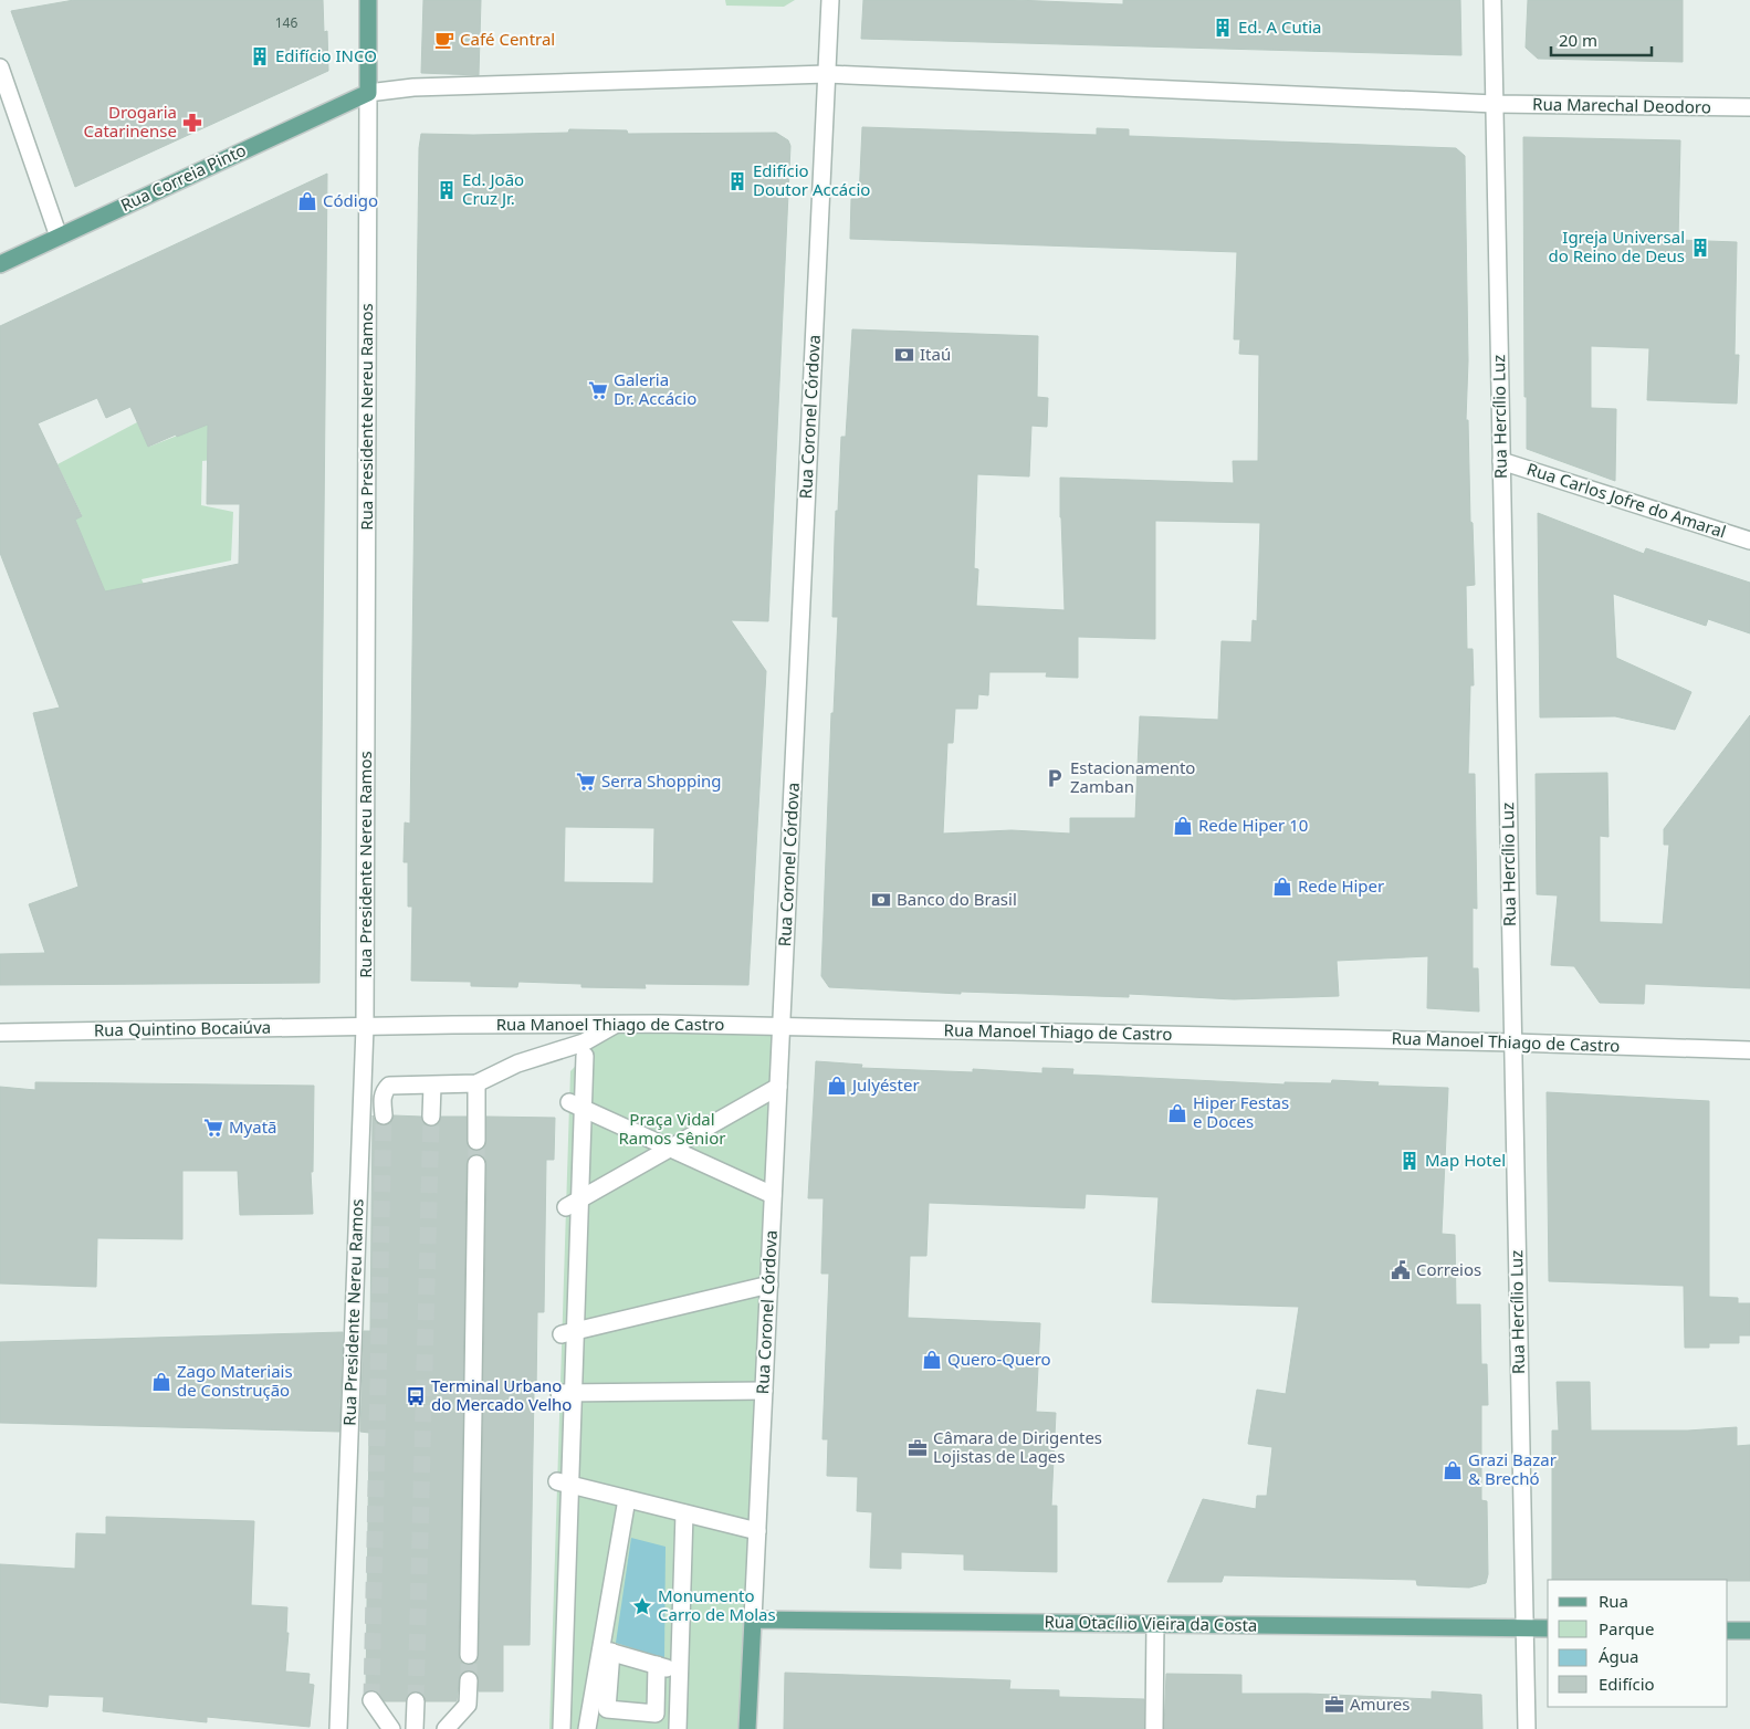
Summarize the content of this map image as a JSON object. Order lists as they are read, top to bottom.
{
  "streets": {
    "main road": [
      "Rua Correia Pinto",
      "Rua Presidente Nereu Ramos",
      "Rua Coronel Córdova",
      "Rua Otacílio Vieira da Costa"
    ],
    "street": [
      "Rua Marechal Deodoro",
      "Rua Hercílio Luz",
      "Rua Carlos Jofre do Amaral",
      "Rua Manoel Thiago de Castro",
      "Rua Quintino Bocaiúva"
    ]
  },
  "crossings": [
    ["Rua Marechal Deodoro", "Rua Correia Pinto"],
    ["Rua Marechal Deodoro", "Rua Presidente Nereu Ramos"],
    ["Rua Marechal Deodoro", "Rua Coronel Córdova"],
    ["Rua Marechal Deodoro", "Rua Hercílio Luz"],
    ["Rua Correia Pinto", "Rua Presidente Nereu Ramos"],
    ["Rua Presidente Nereu Ramos", "Rua Manoel Thiago de Castro"],
    ["Rua Presidente Nereu Ramos", "Rua Quintino Bocaiúva"],
    ["Rua Coronel Córdova", "Rua Manoel Thiago de Castro"],
    ["Rua Coronel Córdova", "Rua Otacílio Vieira da Costa"],
    ["Rua Hercílio Luz", "Rua Carlos Jofre do Amaral"],
    ["Rua Hercílio Luz", "Rua Manoel Thiago de Castro"],
    ["Rua Hercílio Luz", "Rua Otacílio Vieira da Costa"],
    ["Rua Manoel Thiago de Castro", "Rua Quintino Bocaiúva"]
  ],
  "parks": ["Praça Vidal Ramos Sênior"],
  "places": {
    "building": [
      "Ed. A Cutia",
      "Edifício INCO",
      "Edifício Doutor Accácio",
      "Ed. João Cruz Jr.",
      "Igreja Universal do Reino de Deus",
      "Map Hotel"
    ],
    "cafe": ["Café Central"],
    "pharmacy": ["Drogaria Catarinense"],
    "shop": [
      "Código",
      "Rede Hiper 10",
      "Rede Hiper",
      "Julyéster",
      "Hiper Festas e Doces",
      "Quero-Quero",
      "Zago Materiais de Construção",
      "Grazi Bazar & Brechó"
    ],
    "bank": ["Itaú", "Banco do Brasil"],
    "supermarket": ["Galeria Dr. Accácio", "Serra Shopping", "Myatã"],
    "parking": ["Estacionamento Zamban"],
    "public building": ["Correios"],
    "bus stop": ["Terminal Urbano do Mercado Velho"],
    "office": ["Câmara de Dirigentes Lojistas de Lages", "Amures"],
    "place": ["Monumento Carro de Molas"]
  },
  "house_numbers": ["146"],
  "legend": [
    "Rua",
    "Parque",
    "Água",
    "Edifício"
  ],
  "scale_bar": "20 m"
}
